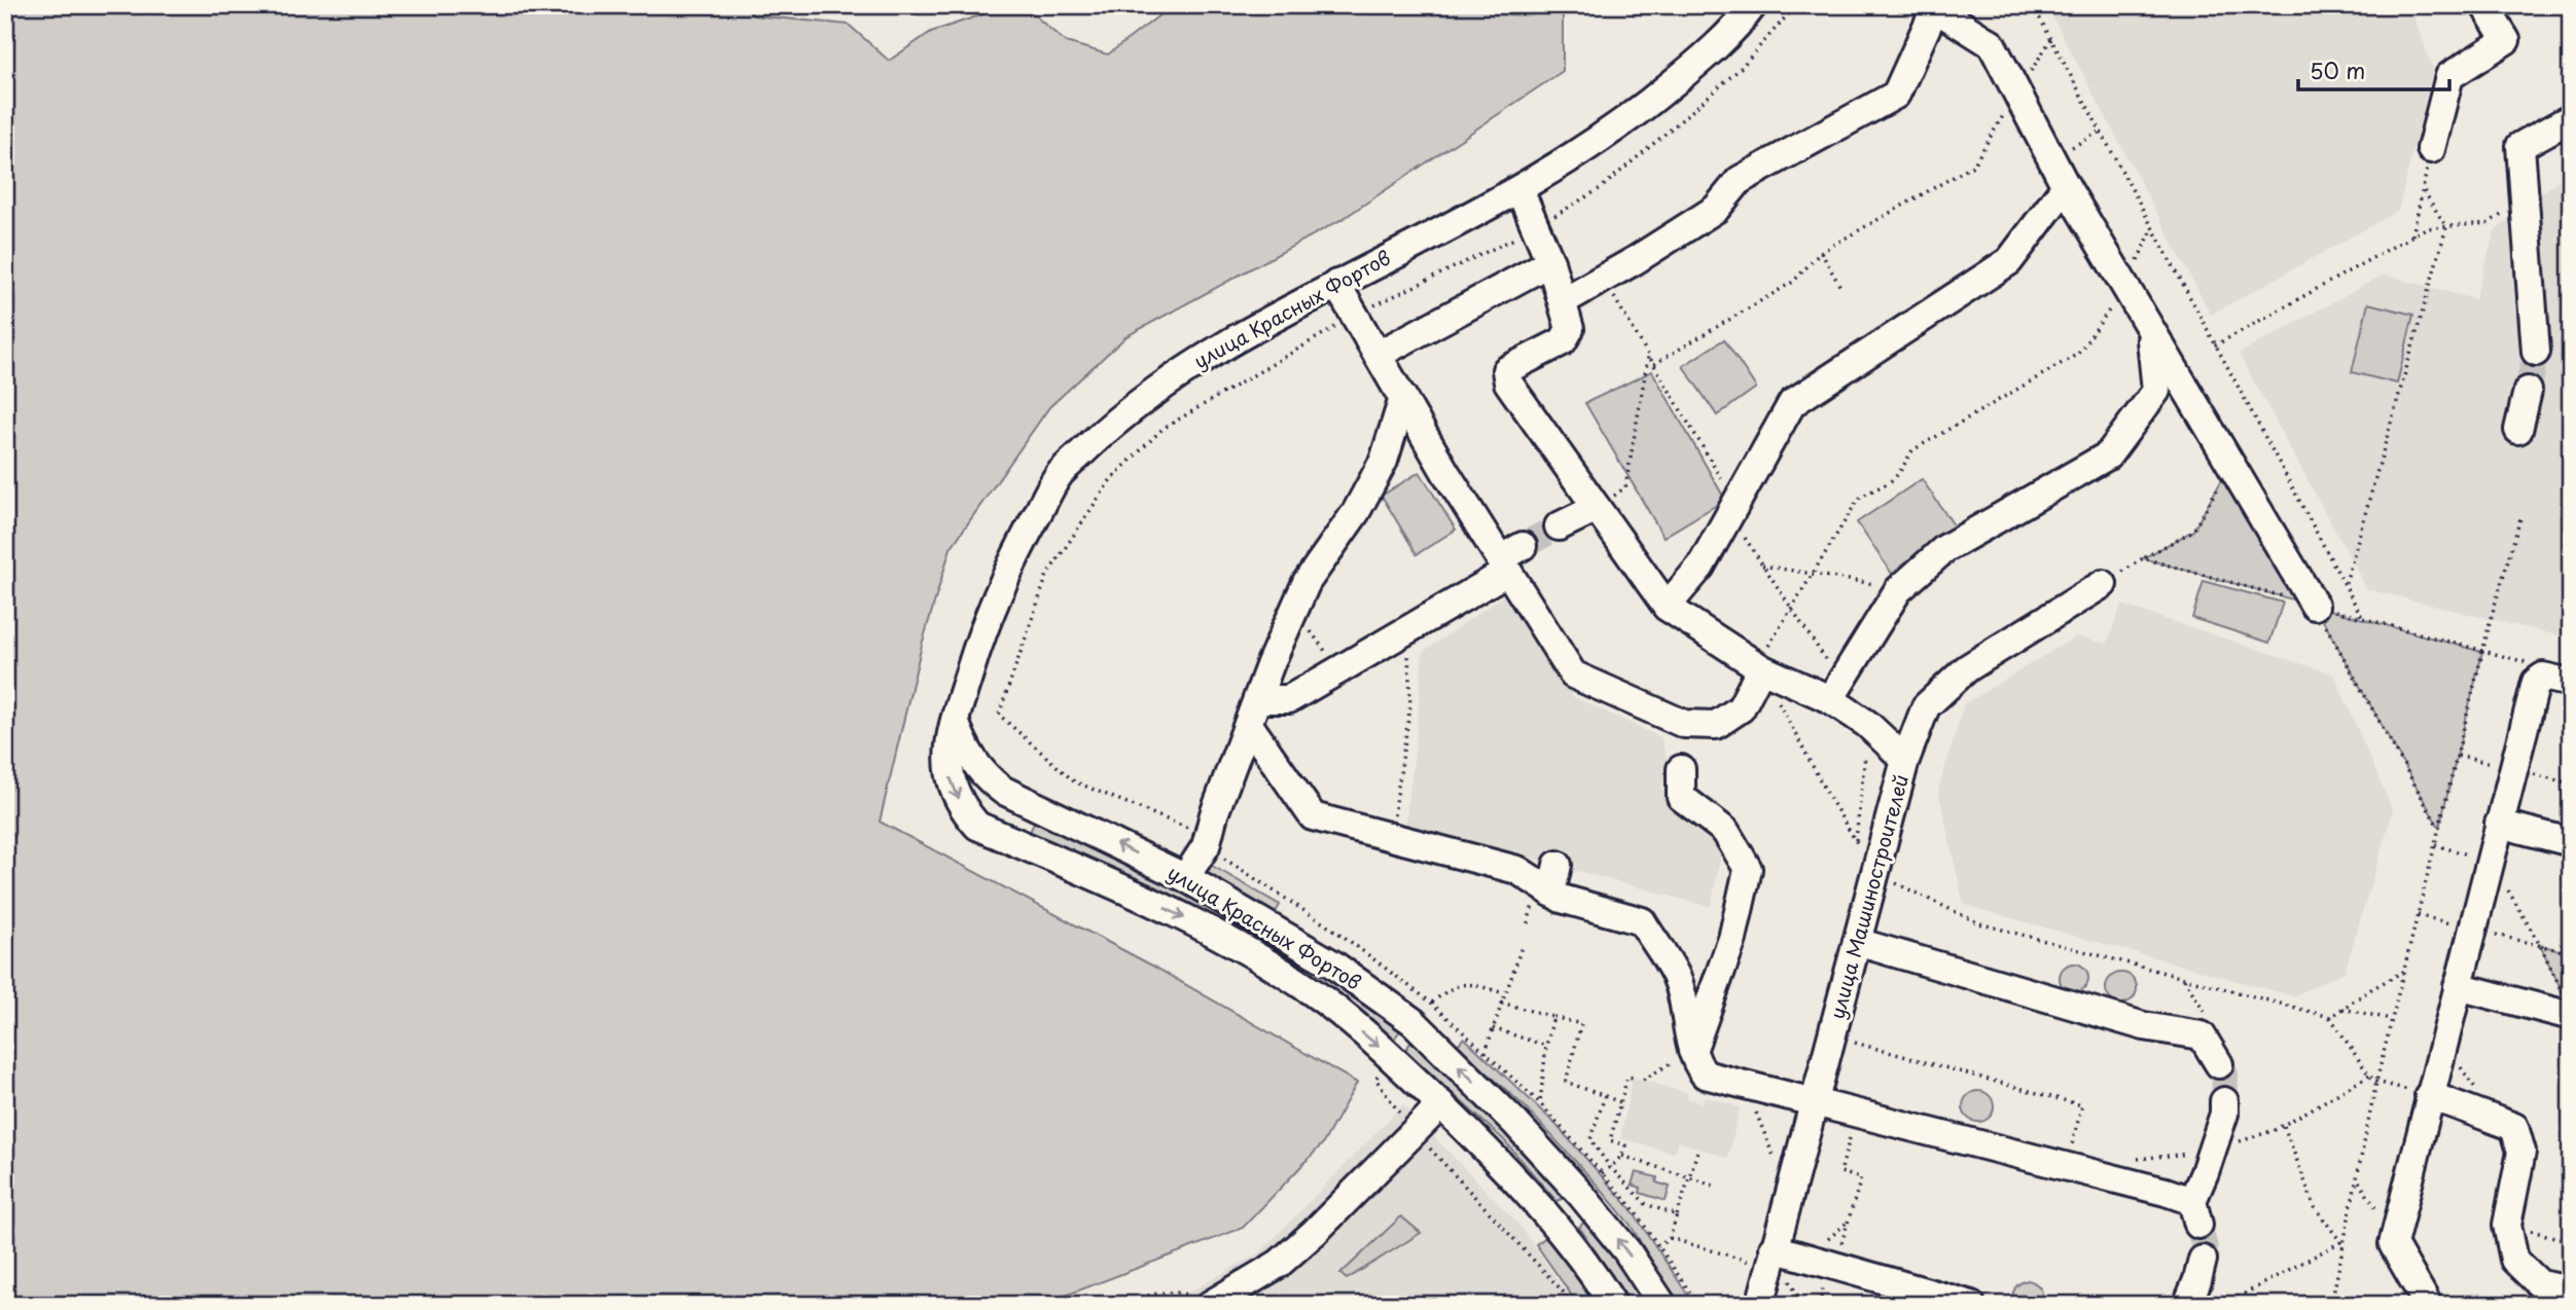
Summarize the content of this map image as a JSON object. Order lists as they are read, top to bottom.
{
  "streets": {
    "street": ["улица Красных Фортов", "улица Машиностроителей"]
  },
  "crossings": [
    ["улица Красных Фортов", "улица Машиностроителей"]
  ],
  "scale_bar": "50 m"
}
